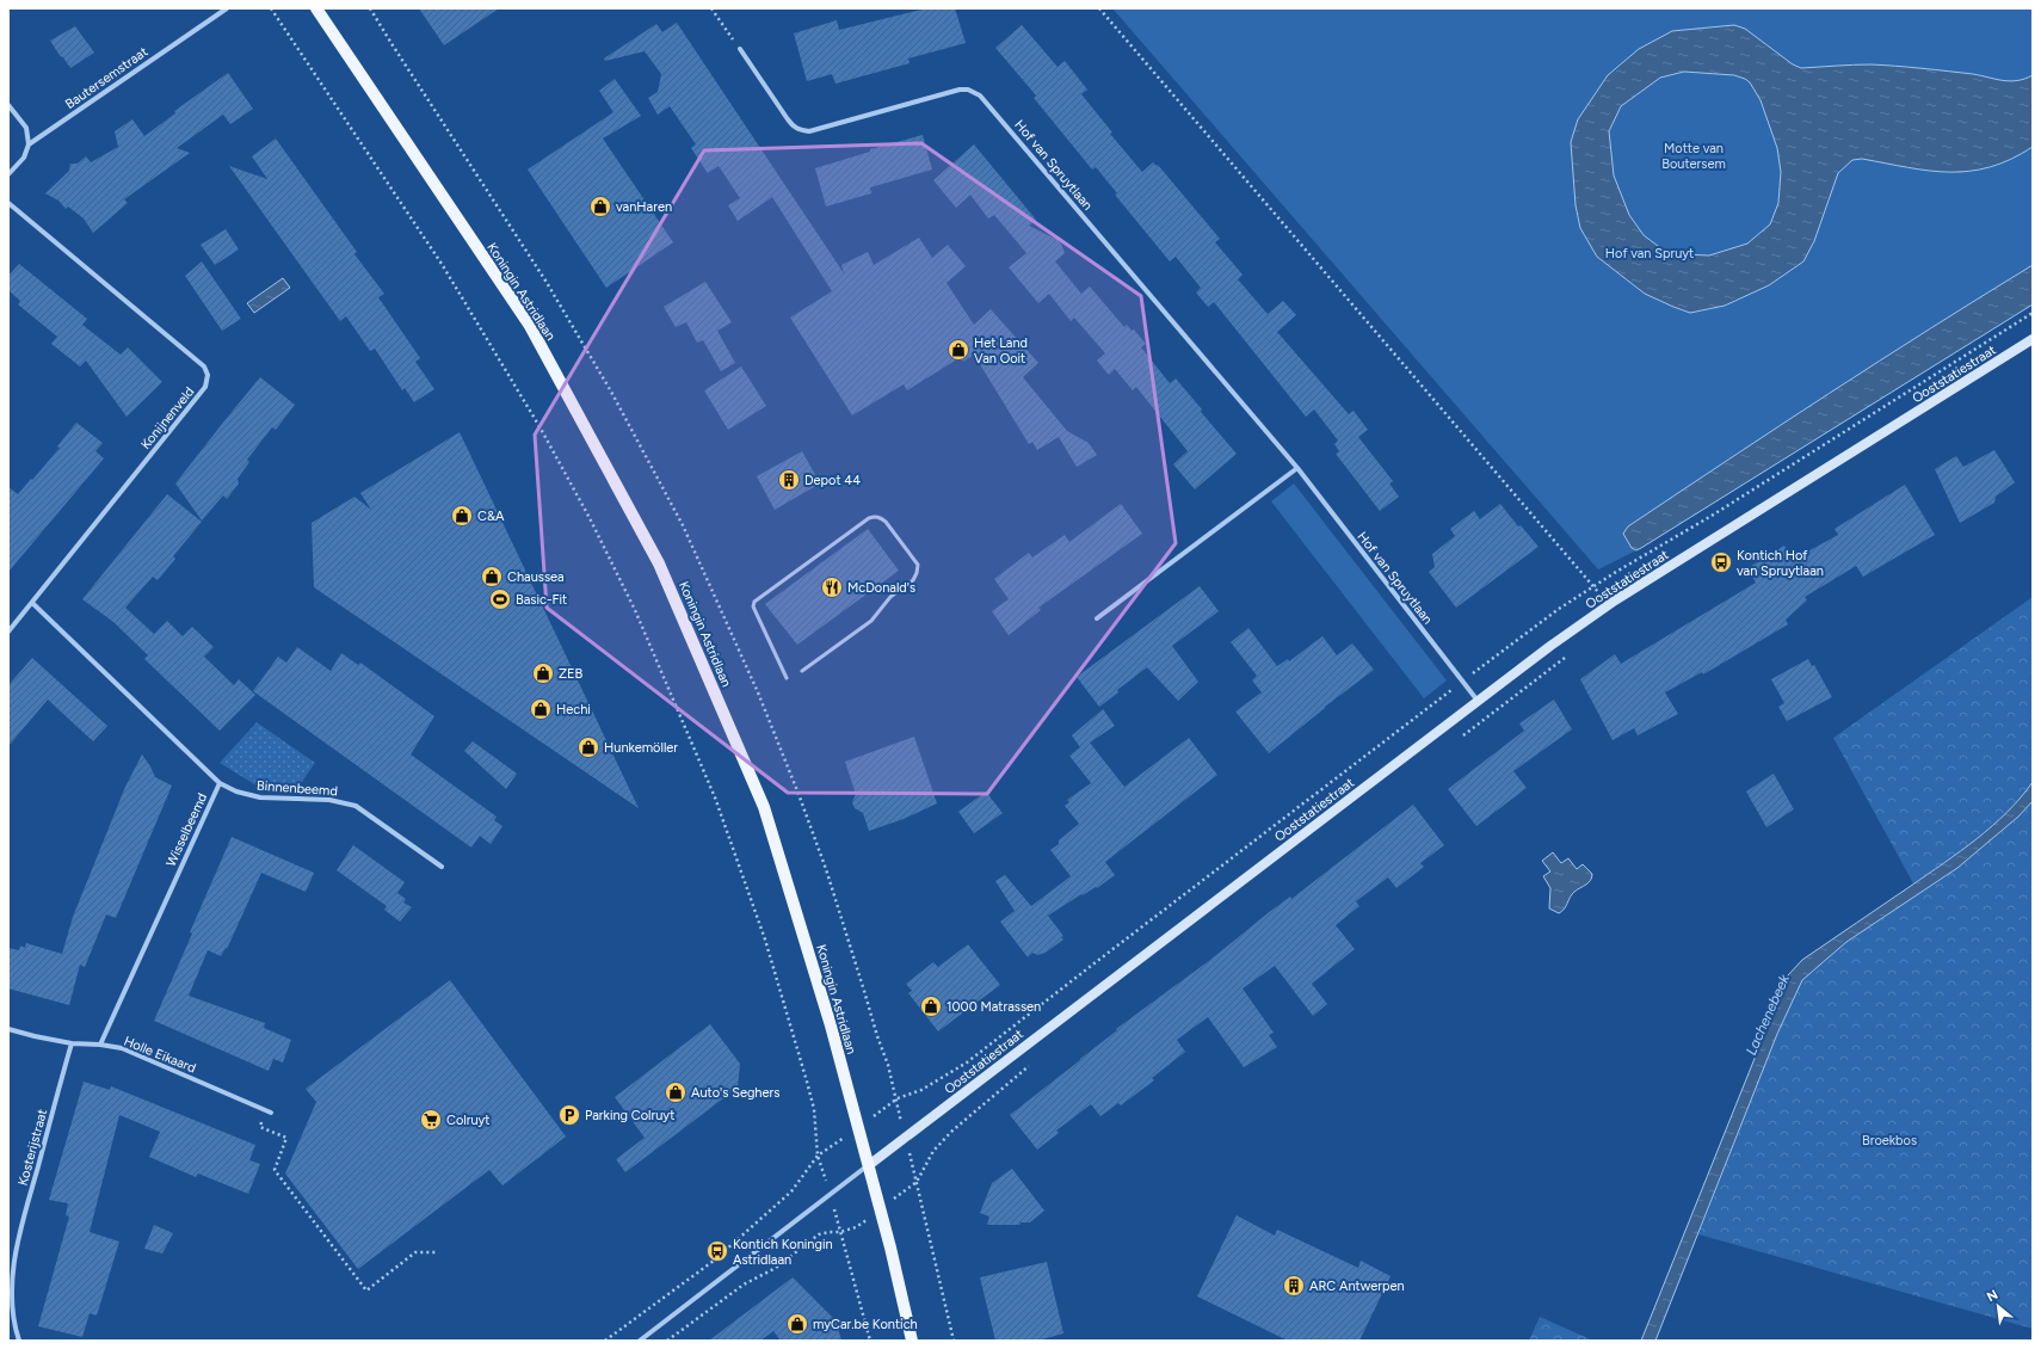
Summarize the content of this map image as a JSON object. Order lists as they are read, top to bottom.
{
  "streets": {
    "main road": ["Koningin Astridlaan"],
    "street": [
      "Bautersemstraat",
      "Hof van Spruytlaan",
      "Ooststatiestraat",
      "Konijnenveld",
      "Binnenbeemd",
      "Wisselbeemd",
      "Holle Eikaard",
      "Kosterijstraat"
    ]
  },
  "crossings": [
    ["Hof van Spruytlaan", "Ooststatiestraat"],
    ["Koningin Astridlaan", "Ooststatiestraat"],
    ["Konijnenveld", "Wisselbeemd"],
    ["Binnenbeemd", "Wisselbeemd"],
    ["Wisselbeemd", "Holle Eikaard"],
    ["Holle Eikaard", "Kosterijstraat"]
  ],
  "water": ["Lachenebeek"],
  "parks": ["Motte van Boutersem", "Hof van Spruyt", "Broekbos"],
  "places": {
    "shop": [
      "vanHaren",
      "Het Land Van Ooit",
      "C&A",
      "Chaussea",
      "ZEB",
      "Hechi",
      "Hunkemöller",
      "1000 Matrassen",
      "Auto's Seghers",
      "myCar.be Kontich"
    ],
    "building": ["Depot 44", "ARC Antwerpen"],
    "bus stop": ["Kontich Hof van Spruytlaan", "Kontich Koningin Astridlaan"],
    "restaurant": ["McDonald's"],
    "sports": ["Basic-Fit"],
    "parking": ["Parking Colruyt"],
    "supermarket": ["Colruyt"]
  },
  "north": "top left"
}
